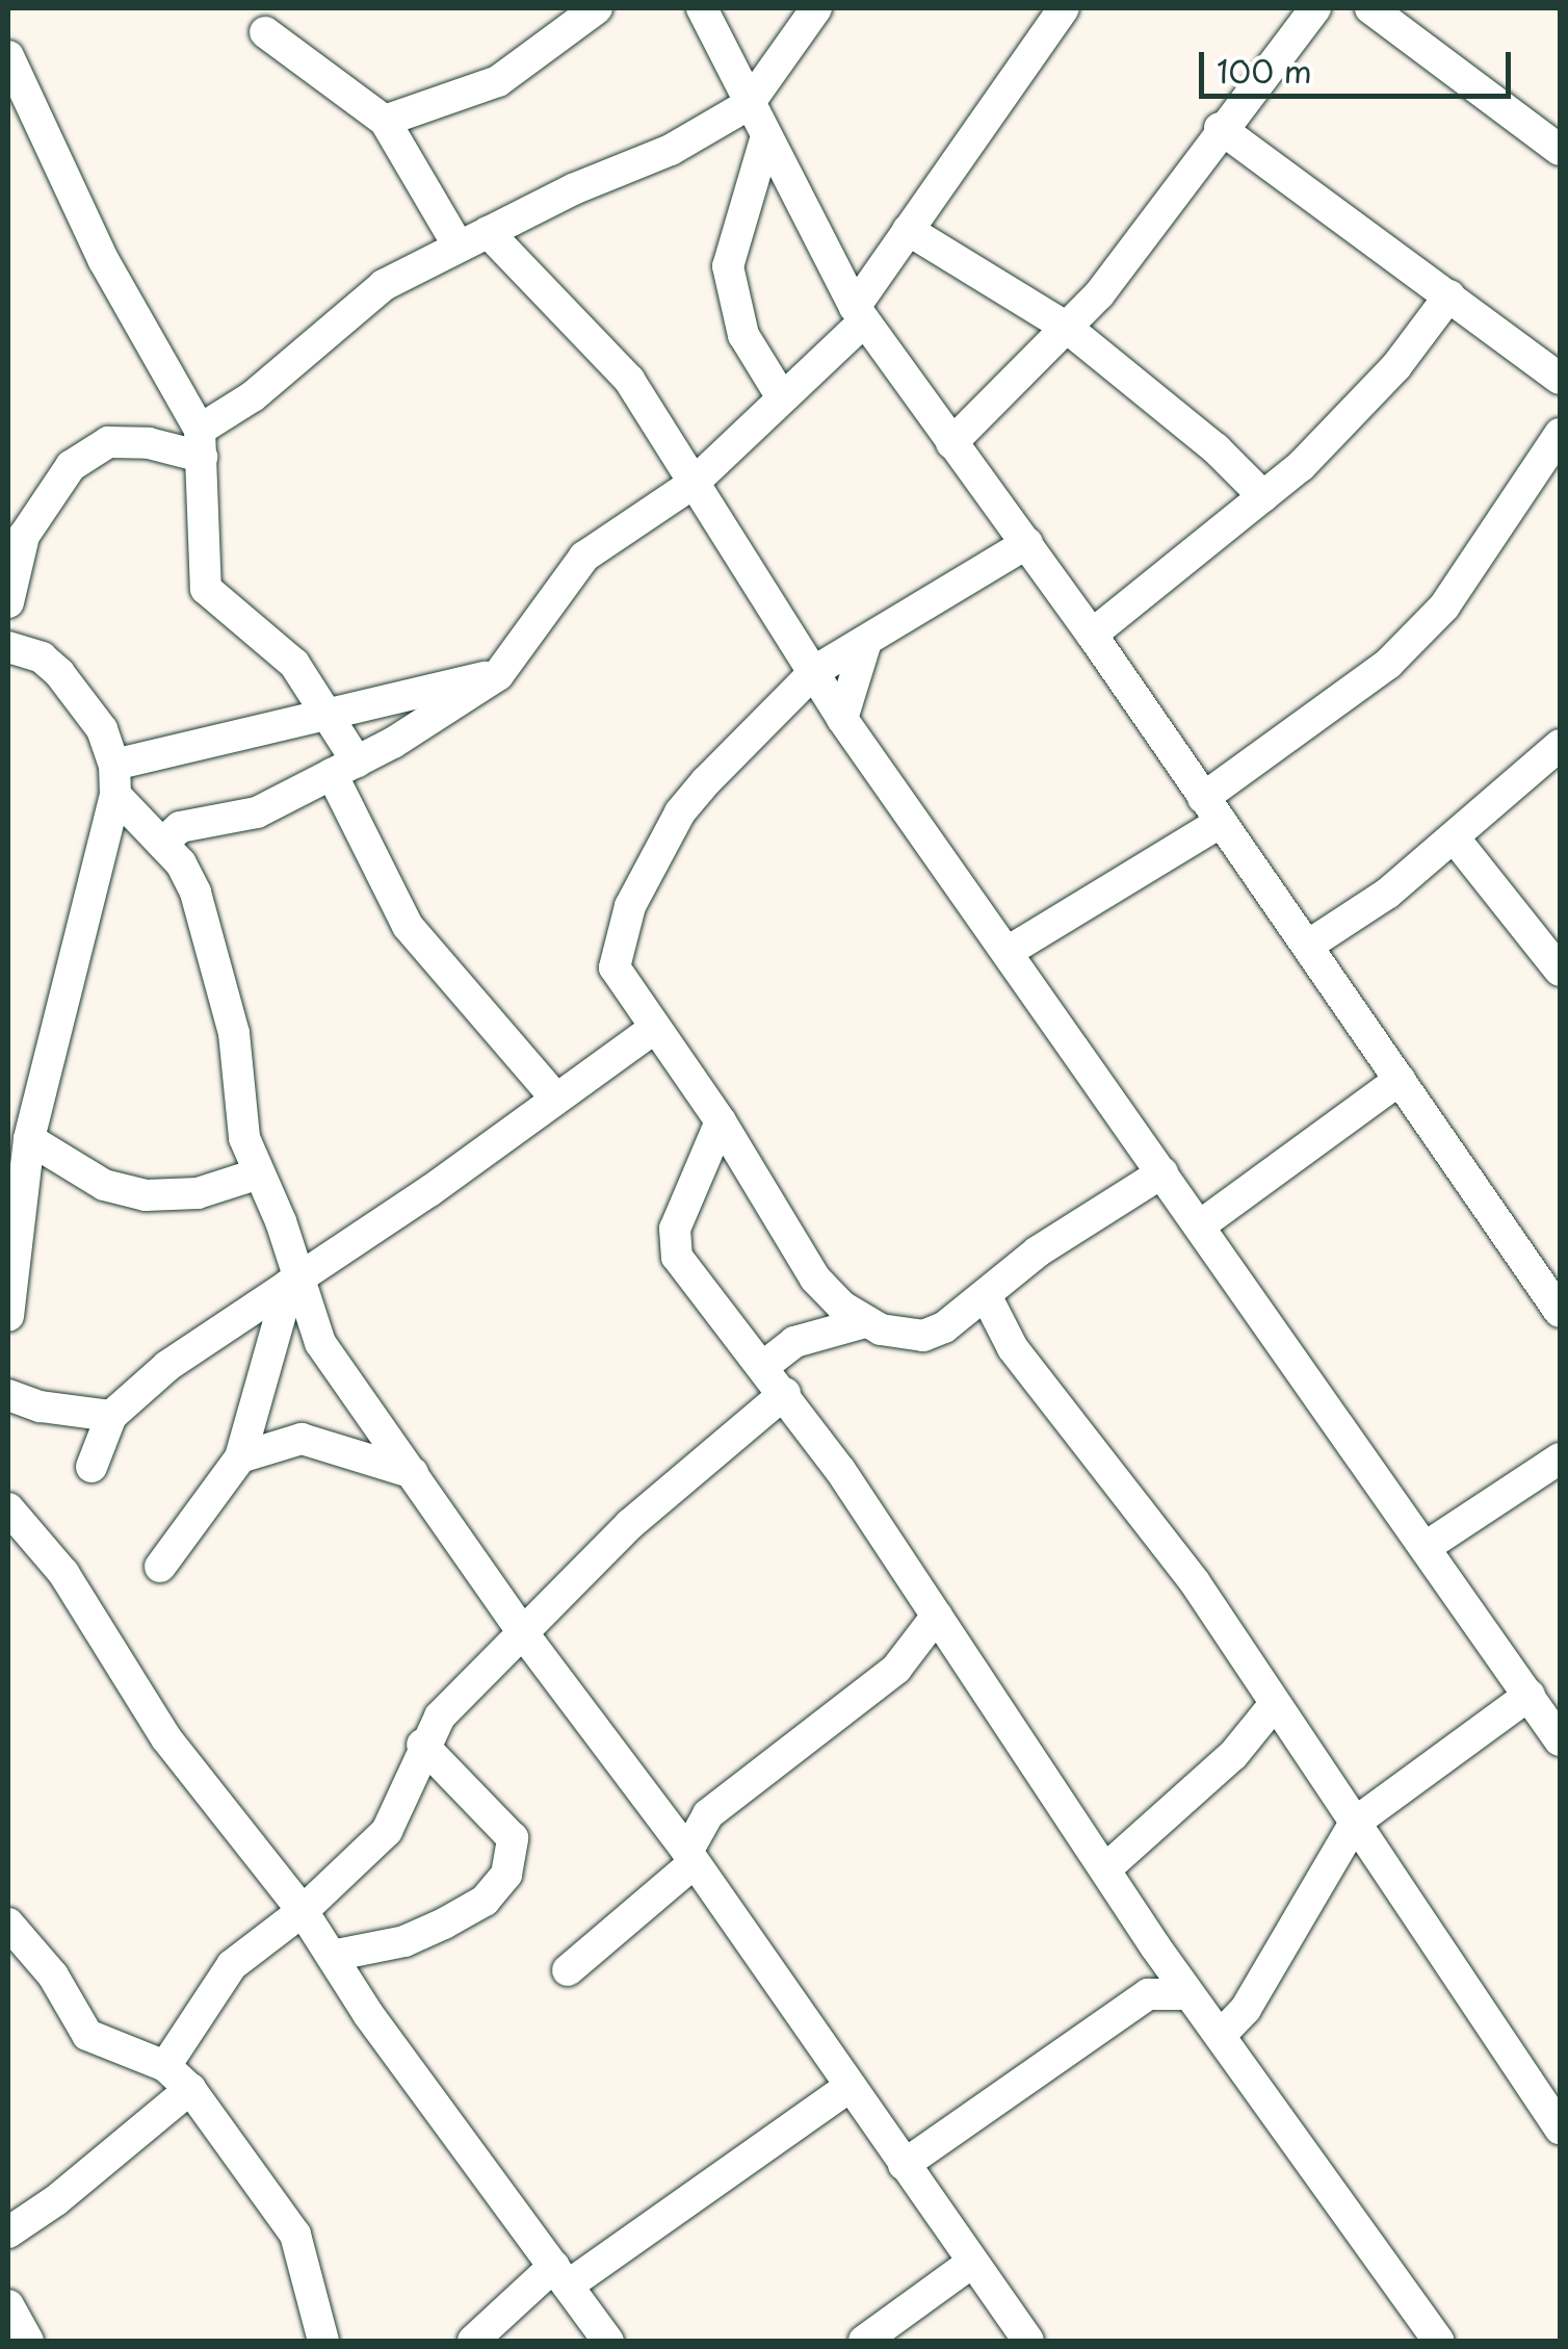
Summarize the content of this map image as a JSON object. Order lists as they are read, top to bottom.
{
  "scale_bar": "100 m"
}
